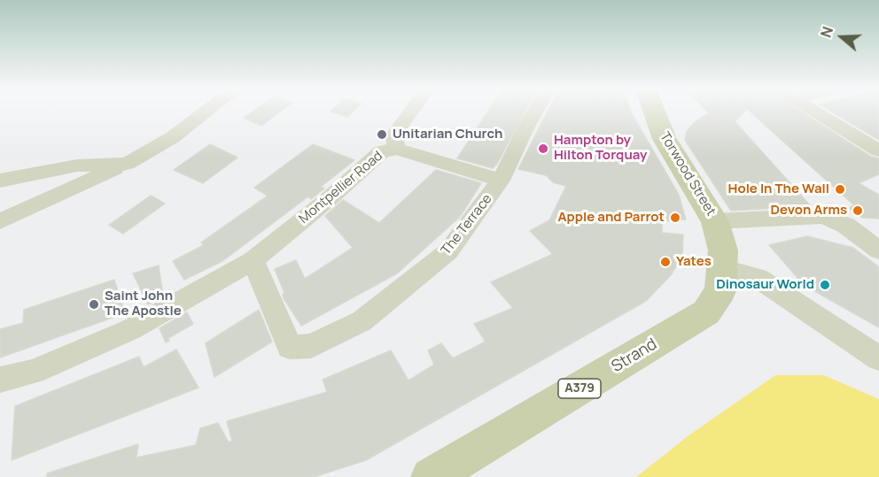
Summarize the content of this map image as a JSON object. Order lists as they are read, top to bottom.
{
  "streets": {
    "main road": ["Torwood Street", "Strand", "A379"],
    "street": ["Montpellier Road", "The Terrace"]
  },
  "crossings": [
    ["Torwood Street", "Strand"],
    ["Montpellier Road", "The Terrace"]
  ],
  "places": [
    "Unitarian Church",
    "Hampton by Hilton Torquay",
    "Hole In The Wall",
    "Devon Arms",
    "Apple and Parrot",
    "Yates",
    "Dinosaur World",
    "Saint John The Apostle"
  ],
  "north": "left"
}
